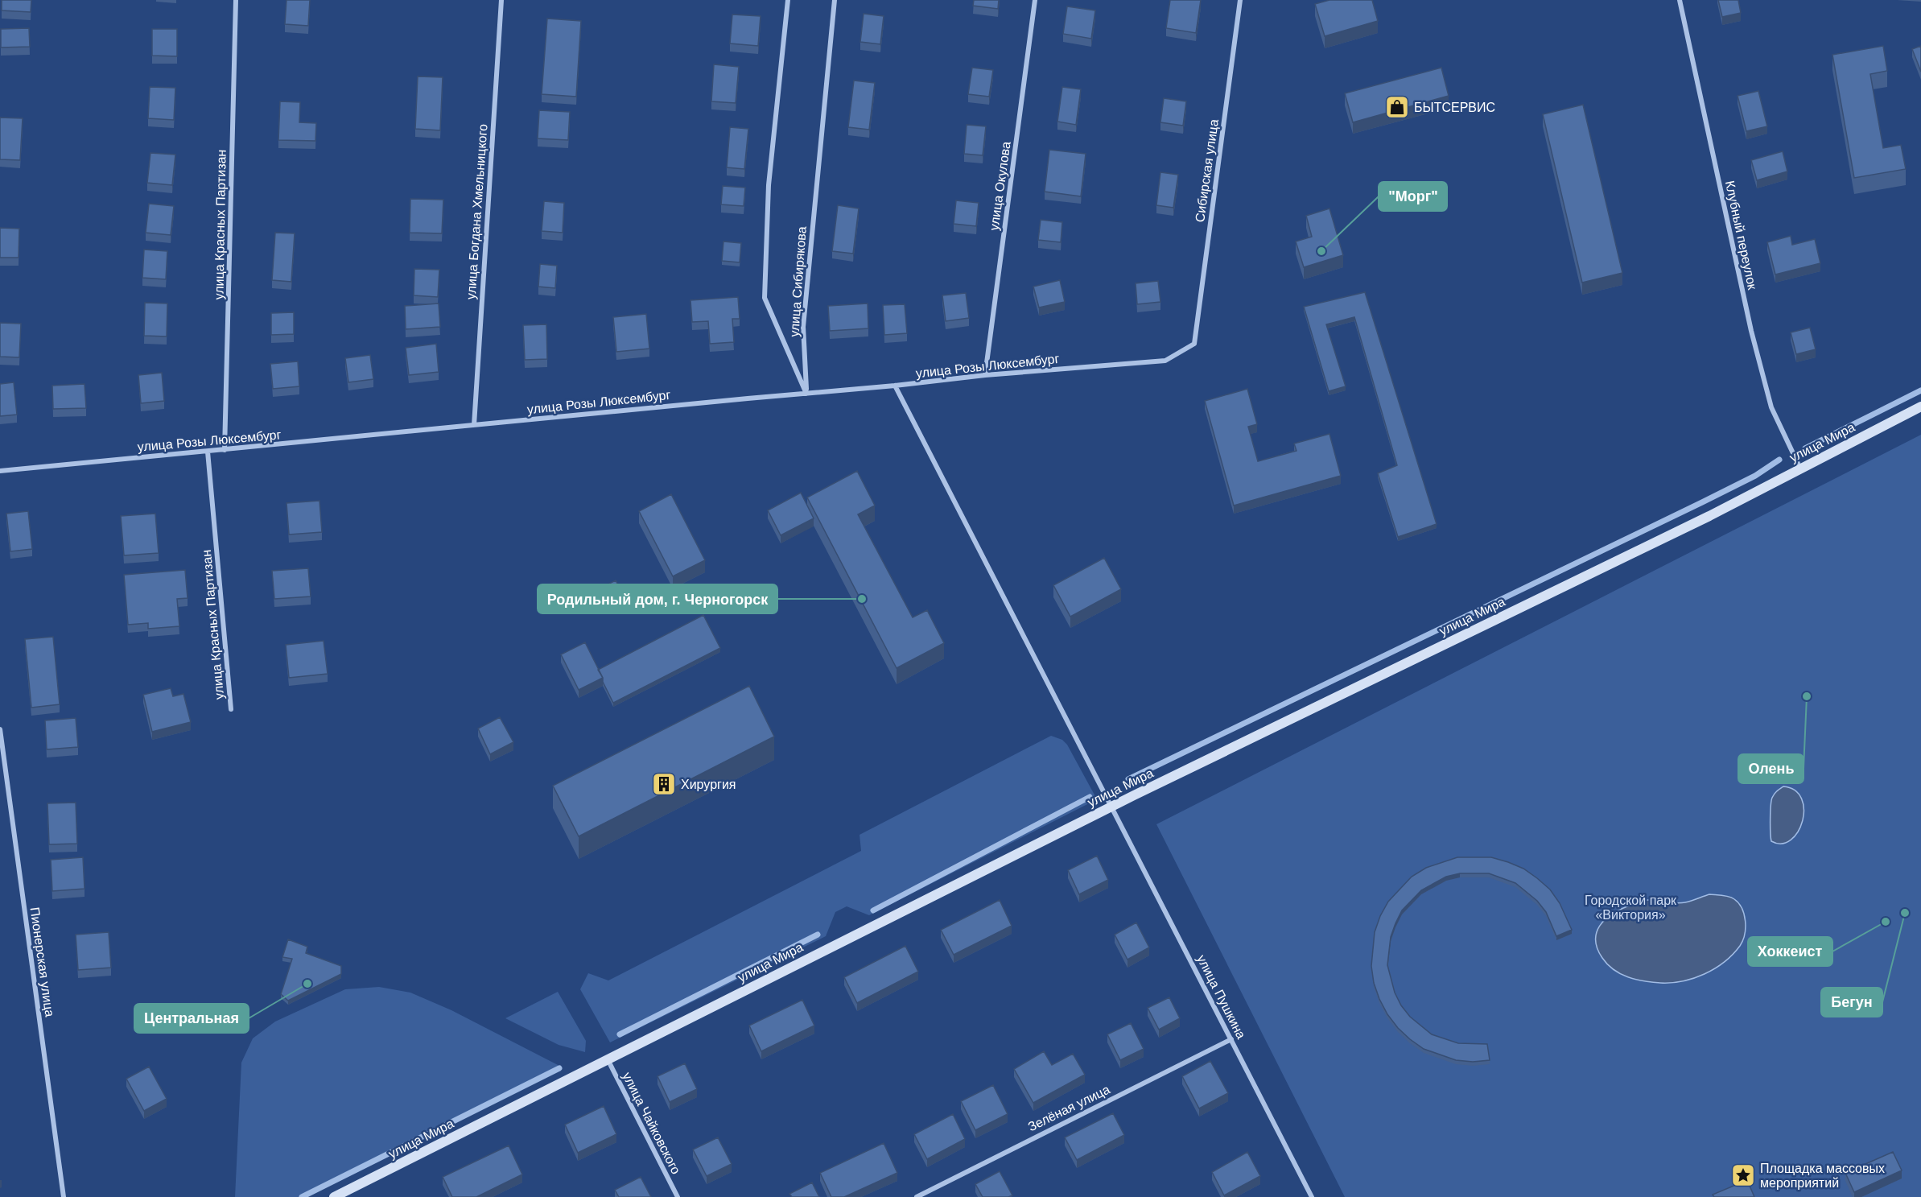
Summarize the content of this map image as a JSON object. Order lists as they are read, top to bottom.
{
  "streets": {
    "main road": ["улица Мира"],
    "street": [
      "Сибирская улица",
      "улица Окулова",
      "улица Богдана Хмельницкого",
      "улица Красных Партизан",
      "Клубный переулок",
      "улица Сибирякова",
      "улица Розы Люксембург",
      "Пионерская улица",
      "улица Пушкина",
      "Зелёная улица",
      "улица Чайковского"
    ]
  },
  "crossings": [
    ["Сибирская улица", "улица Розы Люксембург"],
    ["улица Окулова", "улица Розы Люксембург"],
    ["улица Богдана Хмельницкого", "улица Розы Люксембург"],
    ["улица Красных Партизан", "улица Розы Люксембург"],
    ["Клубный переулок", "улица Мира"],
    ["улица Сибирякова", "улица Розы Люксембург"],
    ["улица Розы Люксембург", "улица Пушкина"],
    ["улица Мира", "улица Пушкина"],
    ["улица Мира", "улица Чайковского"],
    ["улица Пушкина", "Зелёная улица"]
  ],
  "parks": ["Городской парк «Виктория»"],
  "places": {
    "shop": ["БЫТСЕРВИС"],
    "other": [
      "\"Морг\"",
      "Родильный дом, г. Черногорск",
      "Олень",
      "Бегун",
      "Хоккеист",
      "Центральная"
    ],
    "building": ["Хирургия"],
    "place": ["Площадка массовых мероприятий"]
  }
}
